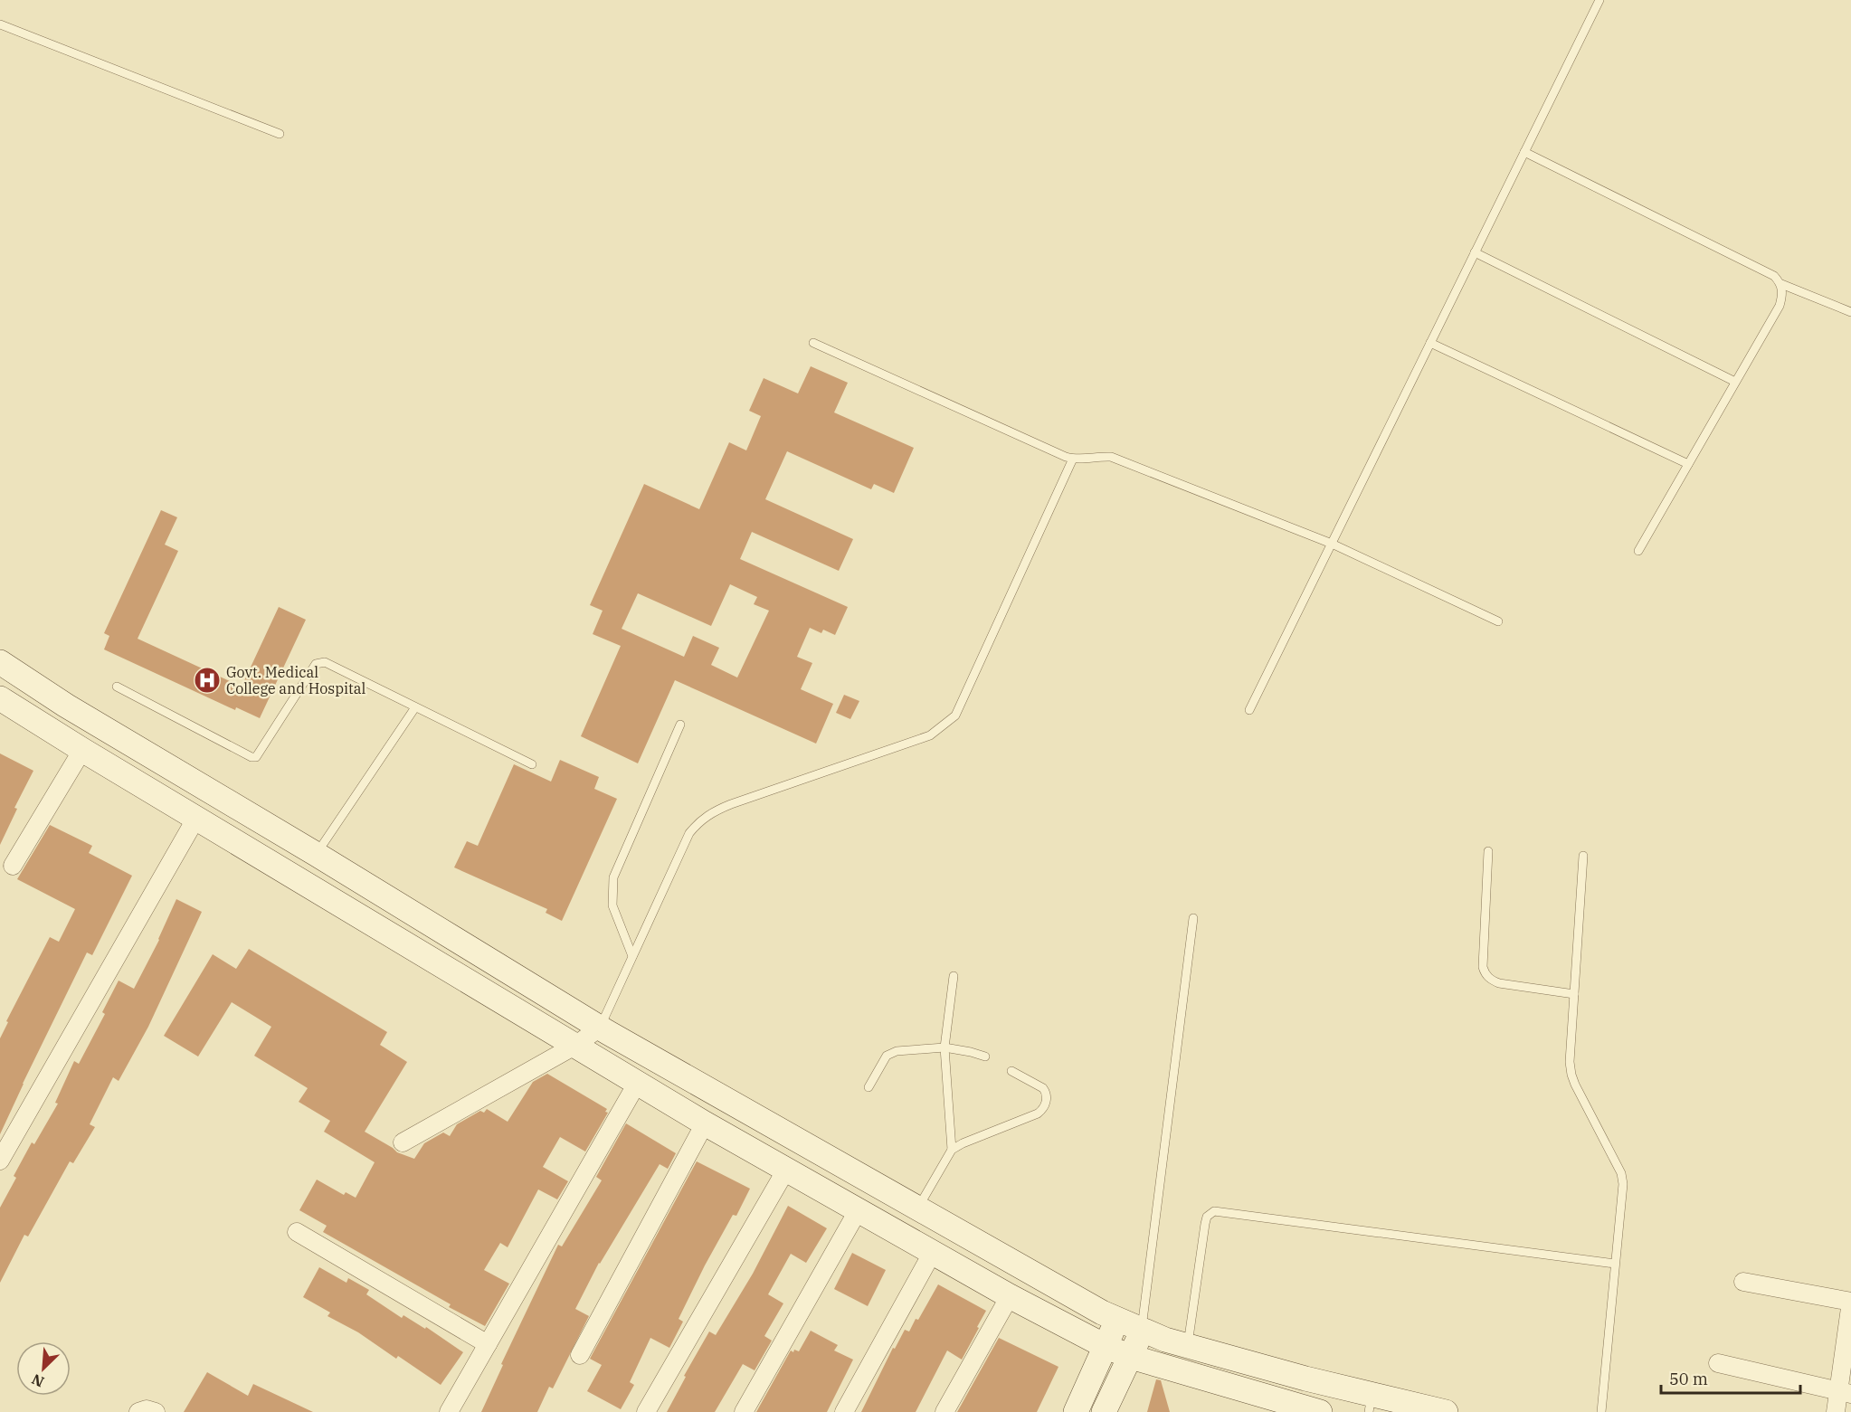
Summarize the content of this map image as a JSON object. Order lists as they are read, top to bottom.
{
  "places": {
    "hospital": ["Govt. Medical College and Hospital"]
  },
  "scale_bar": "50 m",
  "north": "bottom left"
}
